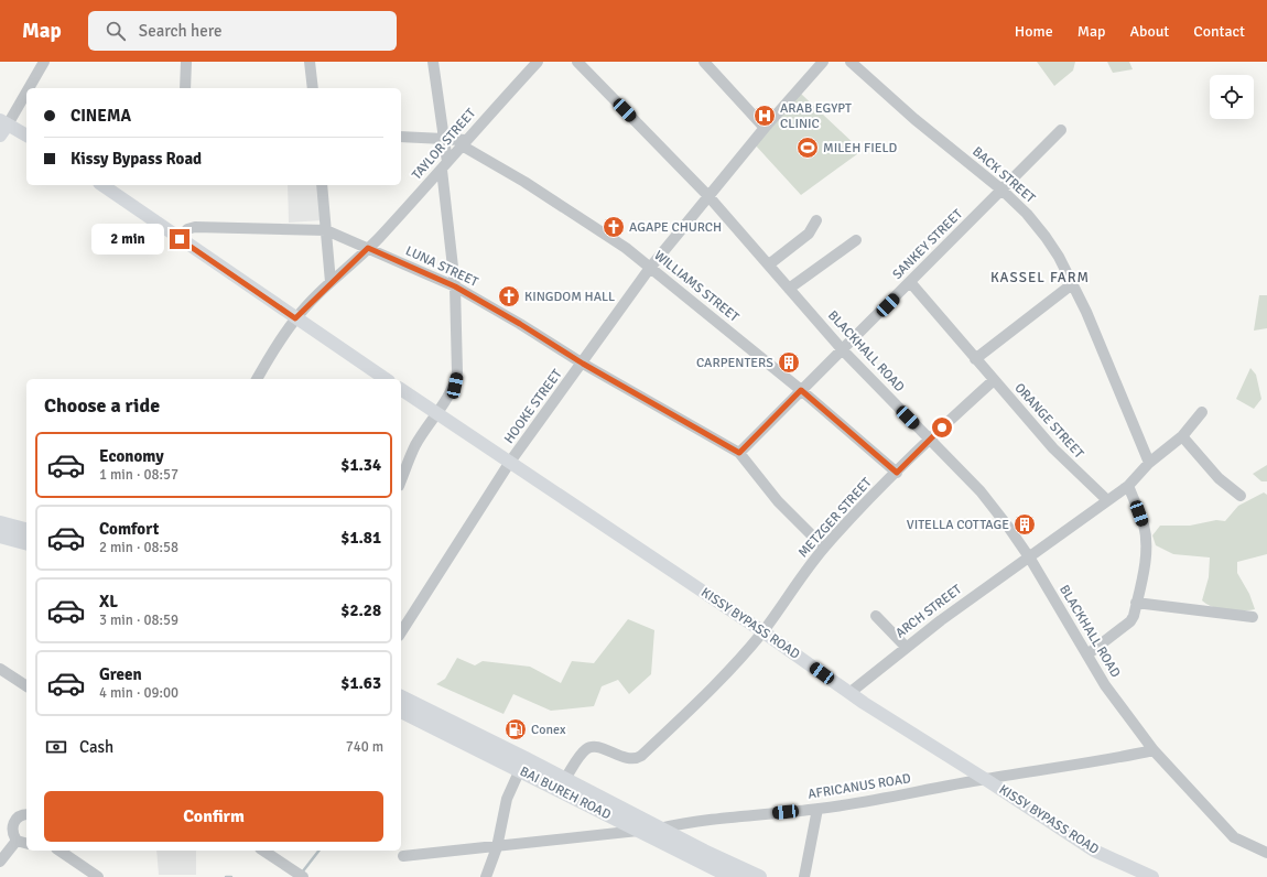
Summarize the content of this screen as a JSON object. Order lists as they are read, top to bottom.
{
  "streets": {
    "highway": ["BAI BUREH ROAD"],
    "main road": ["KISSY BYPASS ROAD"],
    "street": [
      "TAYLOR STREET",
      "BACK STREET",
      "SANKEY STREET",
      "LUNA STREET",
      "WILLIAMS STREET",
      "BLACKHALL ROAD",
      "HOOKE STREET",
      "ORANGE STREET",
      "METZGER STREET",
      "ARCH STREET",
      "AFRICANUS ROAD"
    ]
  },
  "crossings": [
    ["TAYLOR STREET", "LUNA STREET"],
    ["TAYLOR STREET", "WILLIAMS STREET"],
    ["BACK STREET", "SANKEY STREET"],
    ["SANKEY STREET", "LUNA STREET"],
    ["SANKEY STREET", "WILLIAMS STREET"],
    ["SANKEY STREET", "BLACKHALL ROAD"],
    ["SANKEY STREET", "ORANGE STREET"],
    ["LUNA STREET", "HOOKE STREET"],
    ["WILLIAMS STREET", "HOOKE STREET"],
    ["WILLIAMS STREET", "METZGER STREET"],
    ["BLACKHALL ROAD", "HOOKE STREET"],
    ["BLACKHALL ROAD", "METZGER STREET"],
    ["BLACKHALL ROAD", "ARCH STREET"],
    ["BLACKHALL ROAD", "AFRICANUS ROAD"],
    ["HOOKE STREET", "KISSY BYPASS ROAD"],
    ["ORANGE STREET", "METZGER STREET"],
    ["METZGER STREET", "KISSY BYPASS ROAD"],
    ["ARCH STREET", "KISSY BYPASS ROAD"],
    ["KISSY BYPASS ROAD", "AFRICANUS ROAD"]
  ],
  "districts": ["KASSEL FARM"],
  "places": {
    "hospital": ["ARAB EGYPT CLINIC"],
    "sports": ["MILEH FIELD"],
    "church": ["AGAPE CHURCH", "KINGDOM HALL"],
    "building": ["CARPENTERS", "VITELLA COTTAGE"],
    "fuel station": ["Conex"]
  },
  "page": {
    "header": "Map",
    "search": "Search here",
    "nav": [
      "Home",
      "Map",
      "About",
      "Contact"
    ],
    "banner": ["CINEMA", "Kissy Bypass Road"],
    "bubble": "2 min",
    "heading": "Choose a ride",
    "list": [
      {
        "name": "Economy",
        "note": "1 min · 08:57",
        "value": "$1.34"
      },
      {
        "name": "Comfort",
        "note": "2 min · 08:58",
        "value": "$1.81"
      },
      {
        "name": "XL",
        "note": "3 min · 08:59",
        "value": "$2.28"
      },
      {
        "name": "Green",
        "note": "4 min · 09:00",
        "value": "$1.63"
      }
    ],
    "pay": ["Cash", "740 m"],
    "buttons": "Confirm"
  }
}
